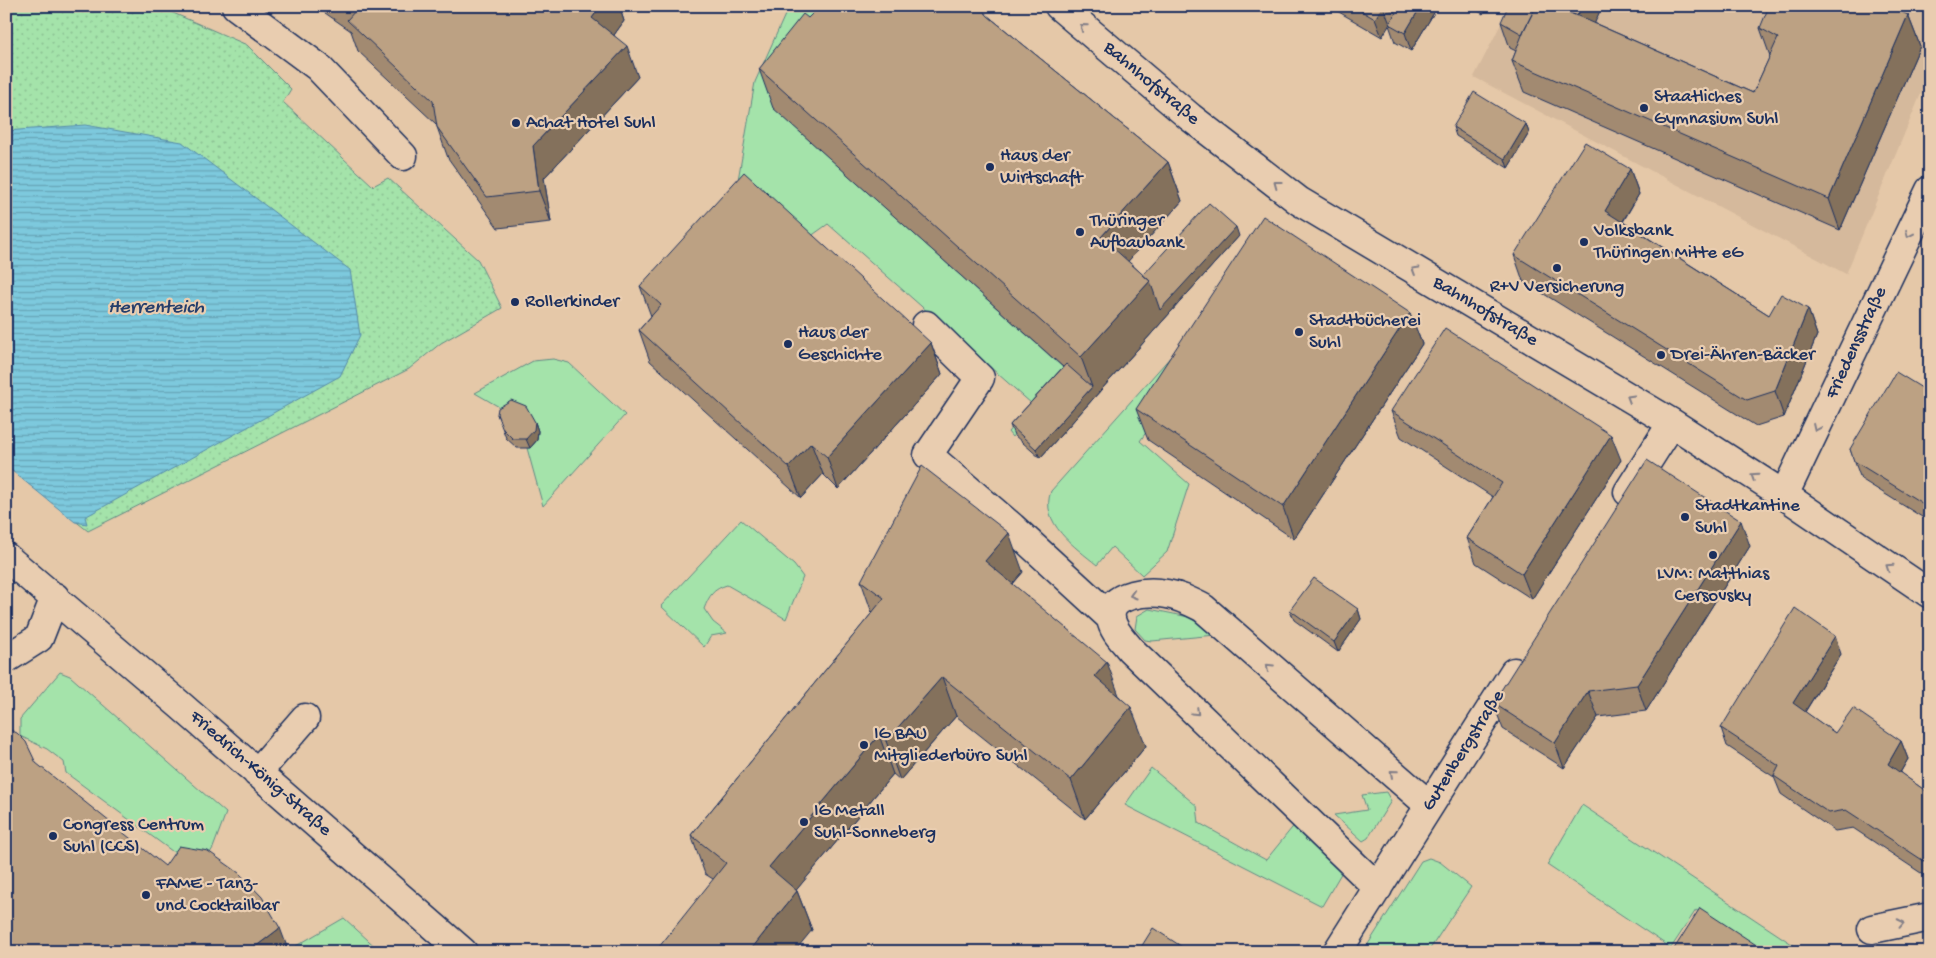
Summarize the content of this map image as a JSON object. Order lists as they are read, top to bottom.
{
  "streets": {
    "street": [
      "Bahnhofstraße",
      "Friedensstraße",
      "Gutenbergstraße",
      "Friedrich-König-Straße"
    ]
  },
  "crossings": [
    ["Bahnhofstraße", "Friedensstraße"]
  ],
  "one_way": ["Bahnhofstraße", "Friedensstraße"],
  "water": ["Herrenteich"],
  "places": [
    "Staatliches Gymnasium Suhl",
    "Achat Hotel Suhl",
    "Haus der Wirtschaft",
    "Thüringer Aufbaubank",
    "Volksbank Thüringen Mitte eG",
    "R+V Versicherung",
    "Rollerkinder",
    "Stadtbücherei Suhl",
    "Haus der Geschichte",
    "Drei-Ähren-Bäcker",
    "Stadtkantine Suhl",
    "LVM: Matthias Cersovsky",
    "IG BAU Mitgliederbüro Suhl",
    "IG Metall Suhl-Sonneberg",
    "Congress Centrum Suhl (CCS)",
    "FAME - Tanz- und Cocktailbar"
  ]
}
